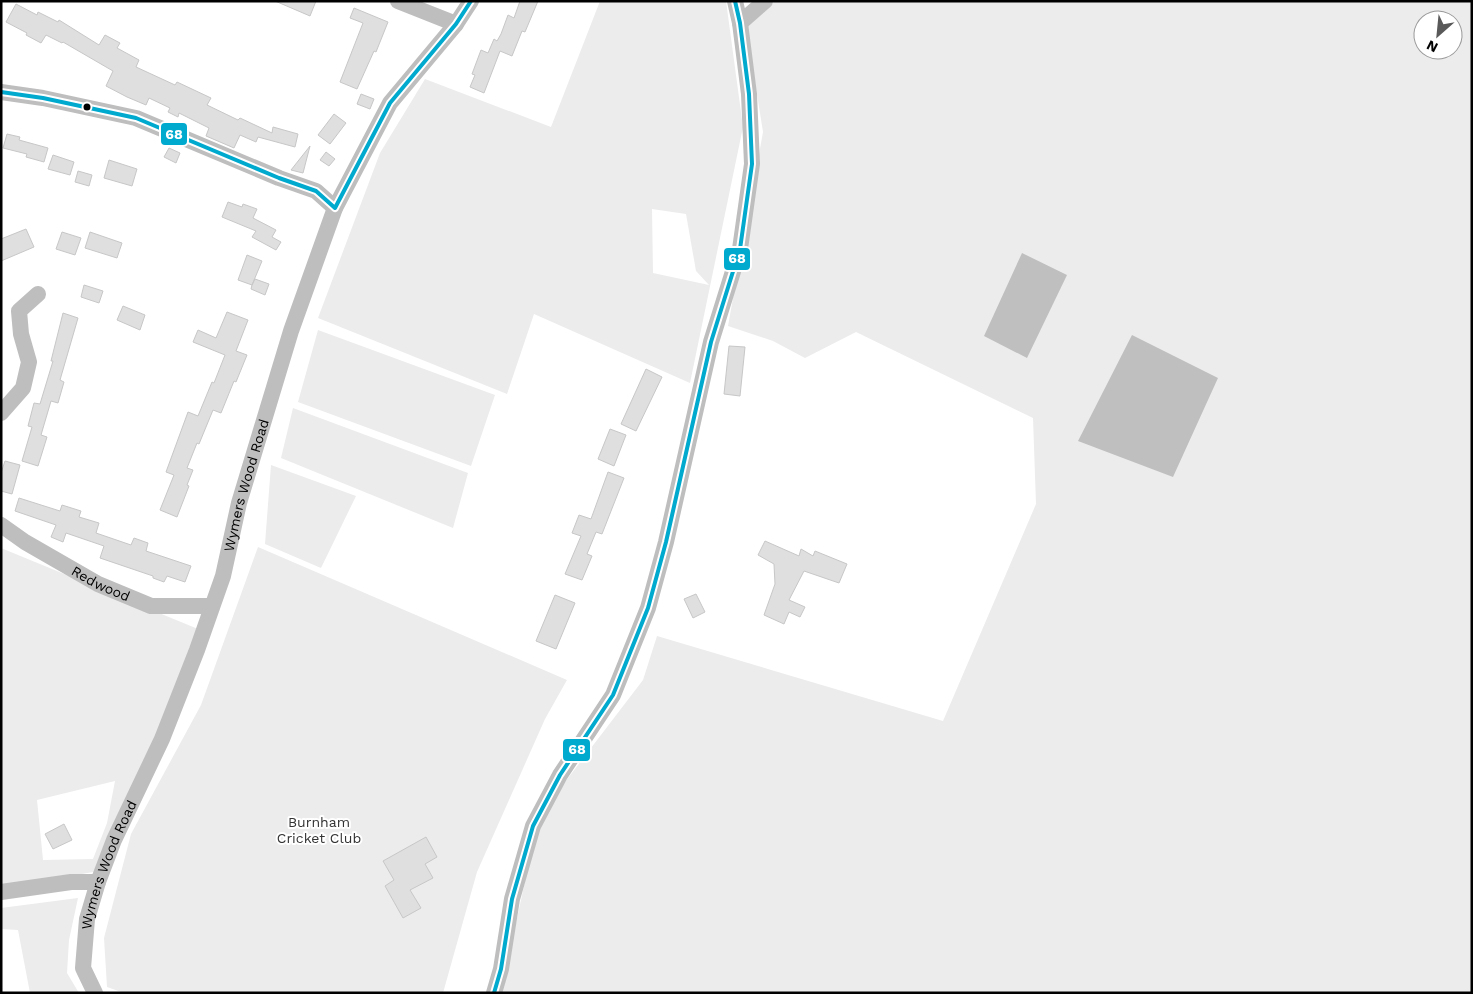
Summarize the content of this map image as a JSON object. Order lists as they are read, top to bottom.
{
  "streets": {
    "street": ["Wymers Wood Road", "Redwood"]
  },
  "crossings": [
    ["Wymers Wood Road", "Redwood"]
  ],
  "parks": ["Burnham Cricket Club"],
  "lines": ["transit line 68"],
  "north": "bottom left"
}
